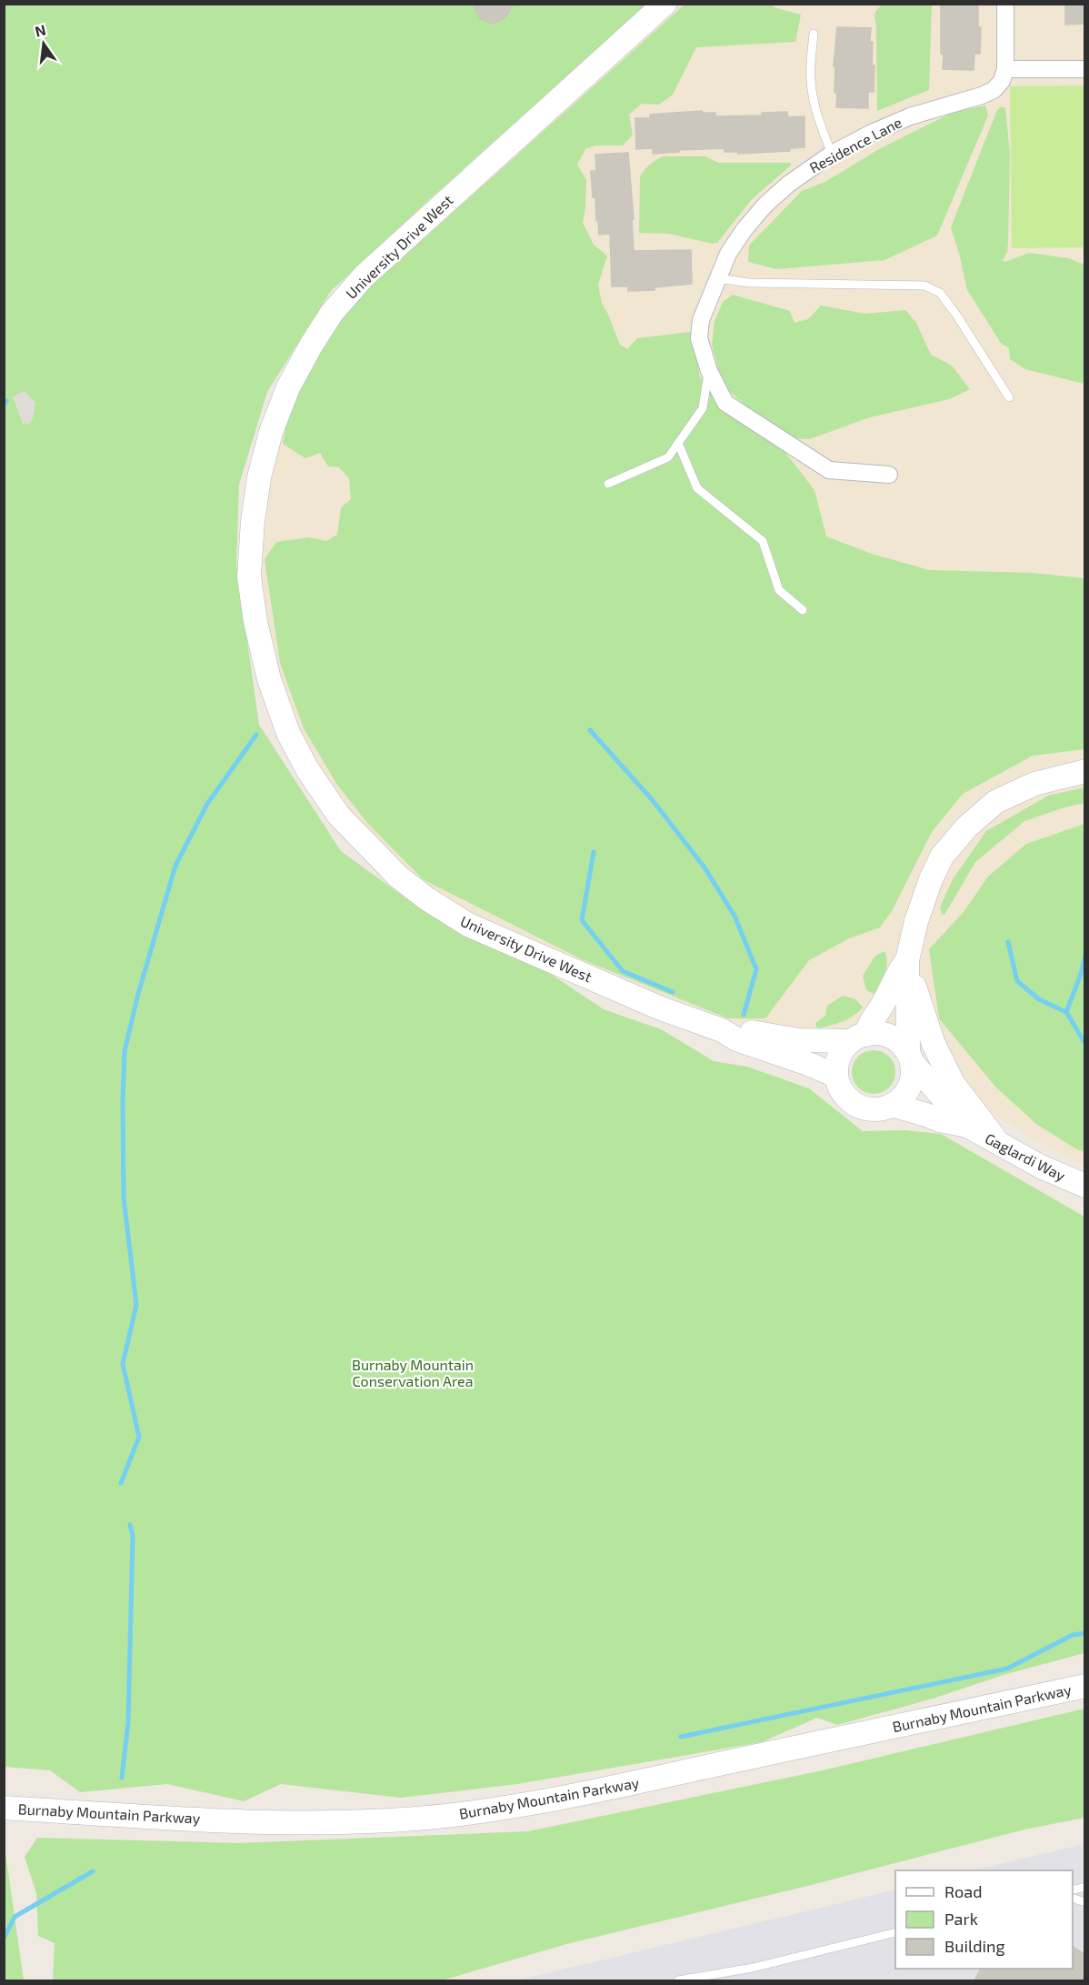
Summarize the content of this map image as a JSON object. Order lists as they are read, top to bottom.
{
  "streets": {
    "street": [
      "Residence Lane",
      "University Drive West",
      "Gaglardi Way",
      "Burnaby Mountain Parkway"
    ]
  },
  "crossings": [
    ["University Drive West", "Gaglardi Way"]
  ],
  "parks": ["Burnaby Mountain Conservation Area"],
  "legend": ["Road", "Park", "Building"],
  "north": "top"
}
